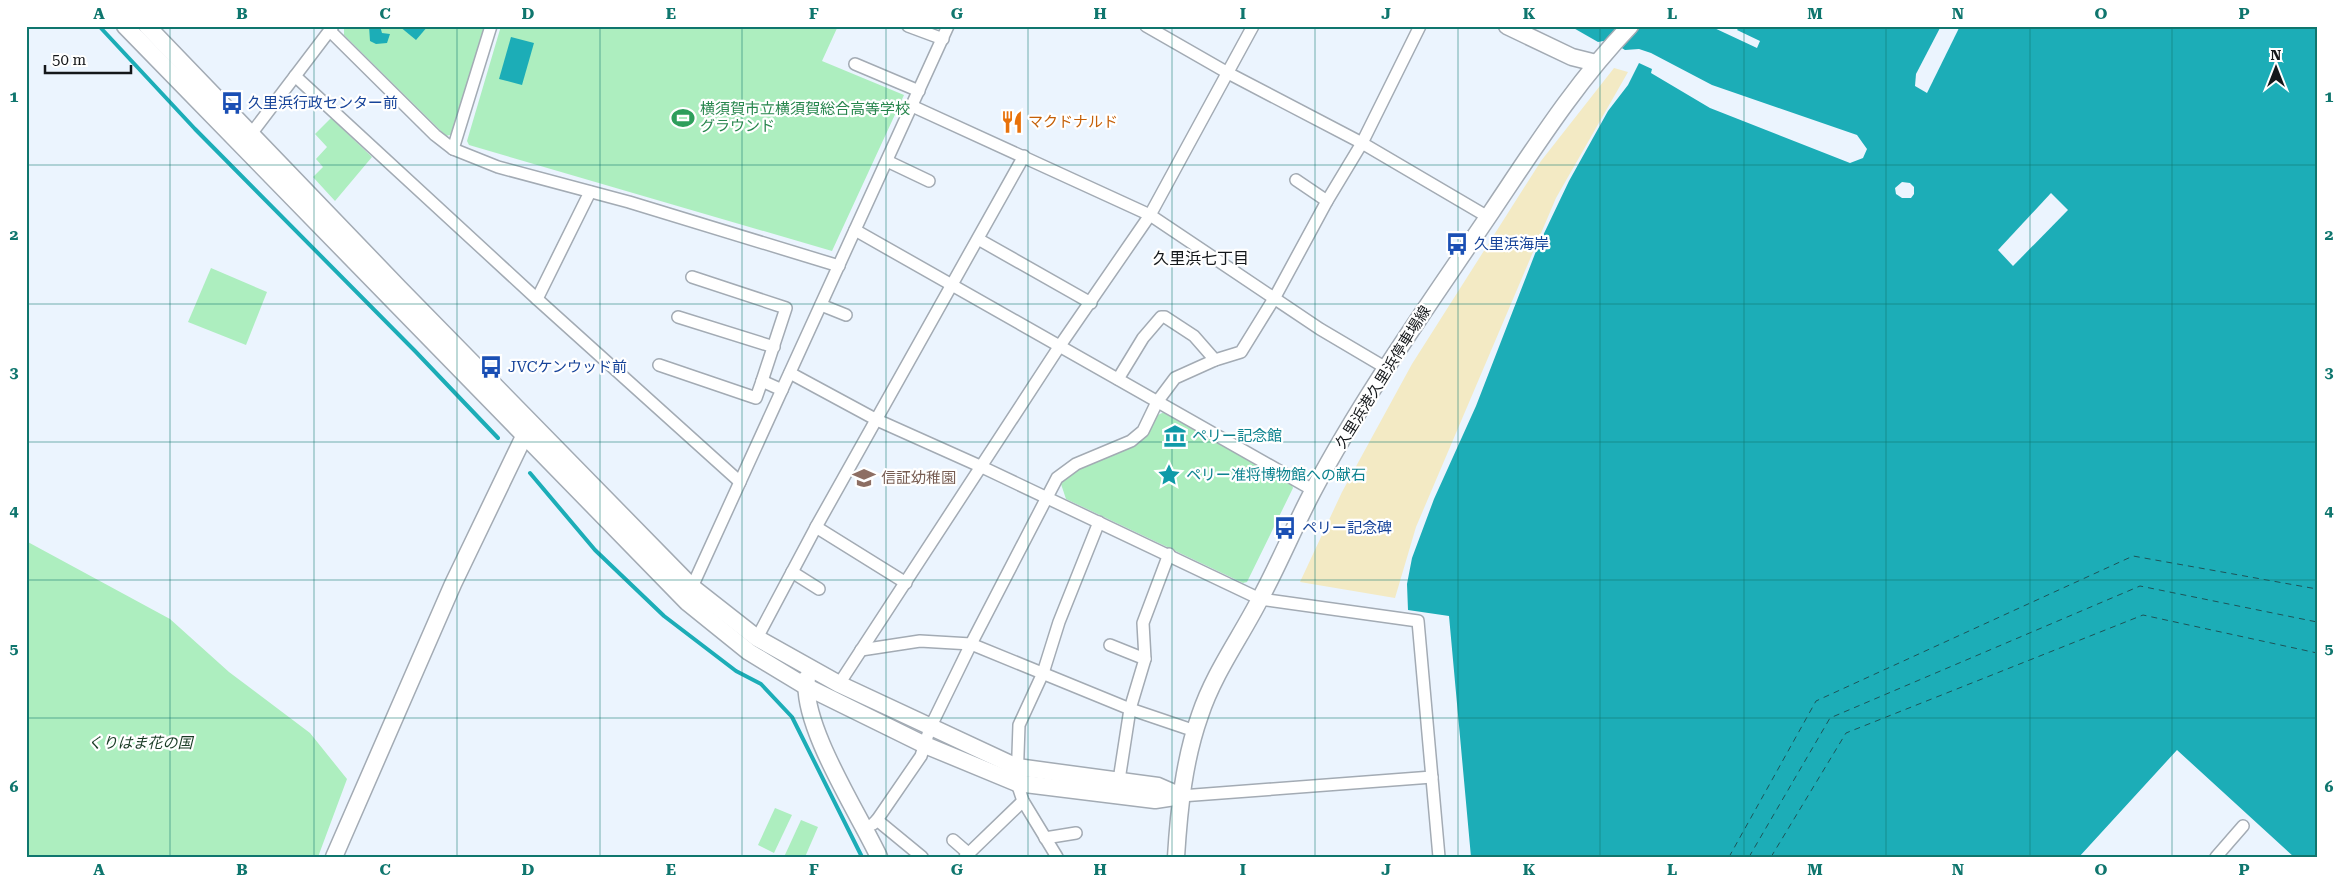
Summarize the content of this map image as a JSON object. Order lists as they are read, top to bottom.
{
  "streets": {
    "street": ["久里浜港久里浜停車場線"]
  },
  "districts": ["久里浜七丁目"],
  "parks": ["くりはま花の国"],
  "places": {
    "bus stop": [
      "久里浜行政センター前",
      "久里浜海岸",
      "JVCケンウッド前",
      "ペリー記念碑"
    ],
    "sports": ["横須賀市立横須賀総合高等学校 グラウンド"],
    "restaurant": ["マクドナルド"],
    "museum": ["ペリー記念館"],
    "place": ["ペリー准将博物館への献石"],
    "school or university": ["信証幼稚園"]
  },
  "scale_bar": "50 m",
  "north": "top",
  "grid": {
    "columns": [
      "A",
      "B",
      "C",
      "D",
      "E",
      "F",
      "G",
      "H",
      "I",
      "J",
      "K",
      "L",
      "M",
      "N",
      "O",
      "P"
    ],
    "rows": [
      "1",
      "2",
      "3",
      "4",
      "5",
      "6"
    ]
  }
}
